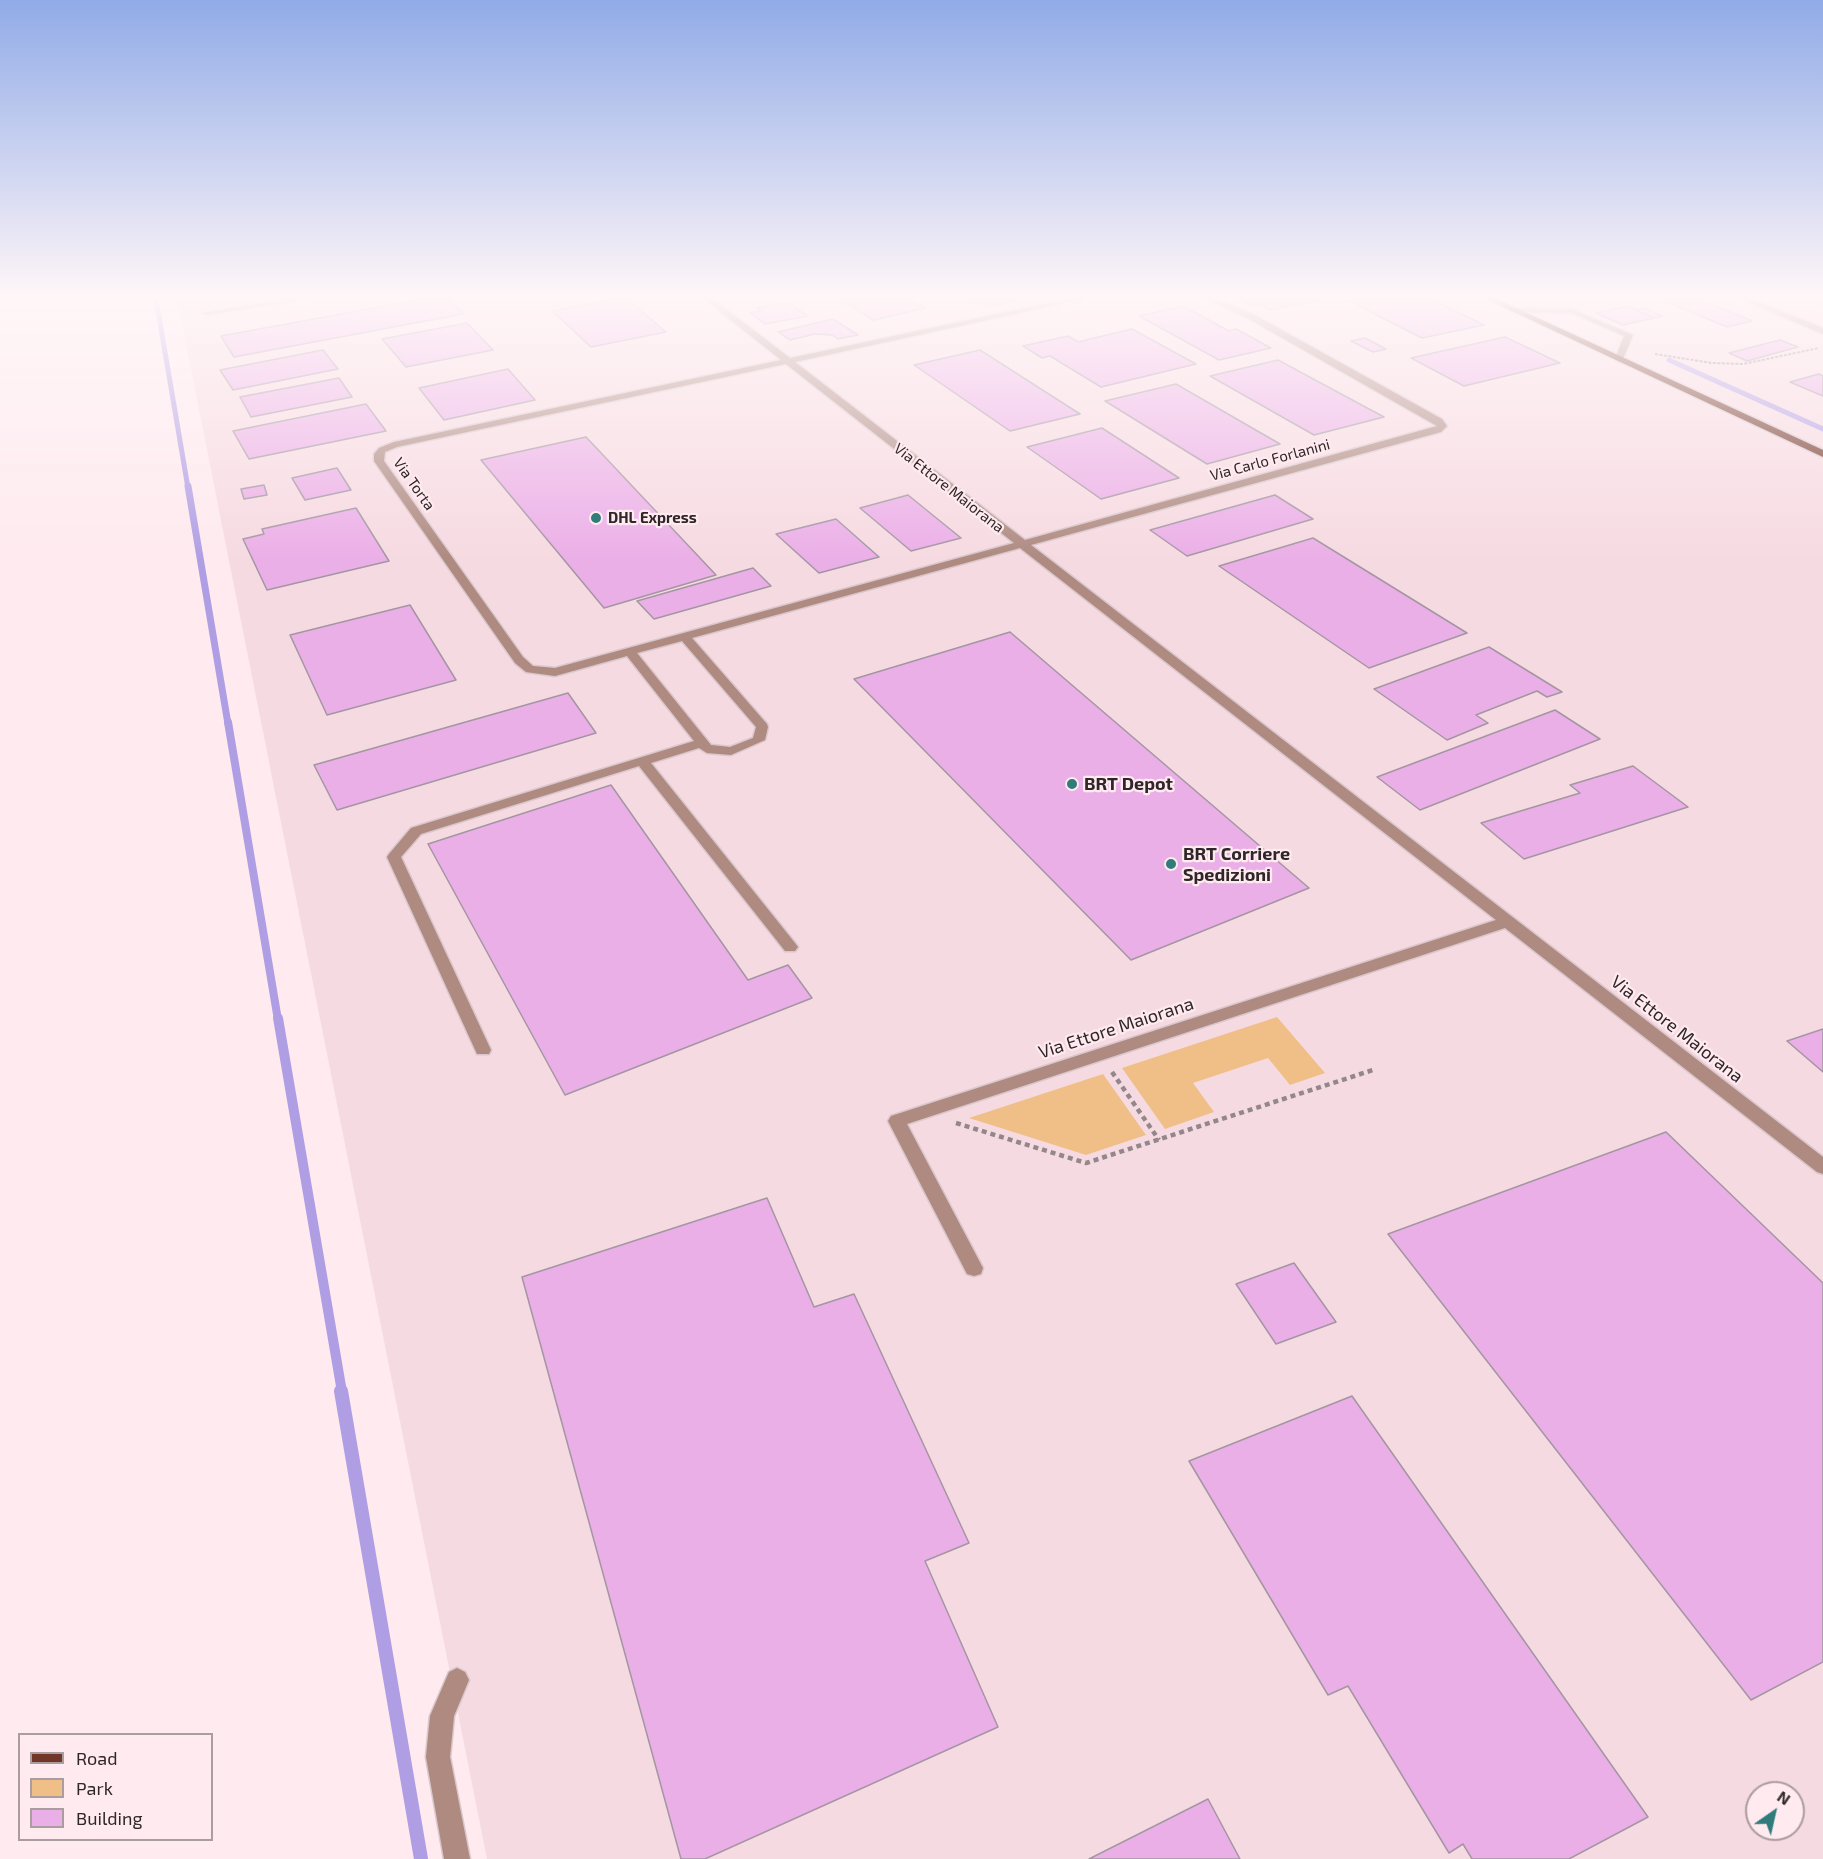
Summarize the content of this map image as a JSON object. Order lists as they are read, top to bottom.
{
  "streets": {
    "street": ["Via Carlo Forlanini", "Via Torta", "Via Ettore Maiorana"]
  },
  "crossings": [
    ["Via Carlo Forlanini", "Via Ettore Maiorana"],
    ["Via Torta", "Via Ettore Maiorana"]
  ],
  "places": ["DHL Express", "BRT Depot", "BRT Corriere Spedizioni"],
  "legend": ["Road", "Park", "Building"],
  "north": "top right"
}
